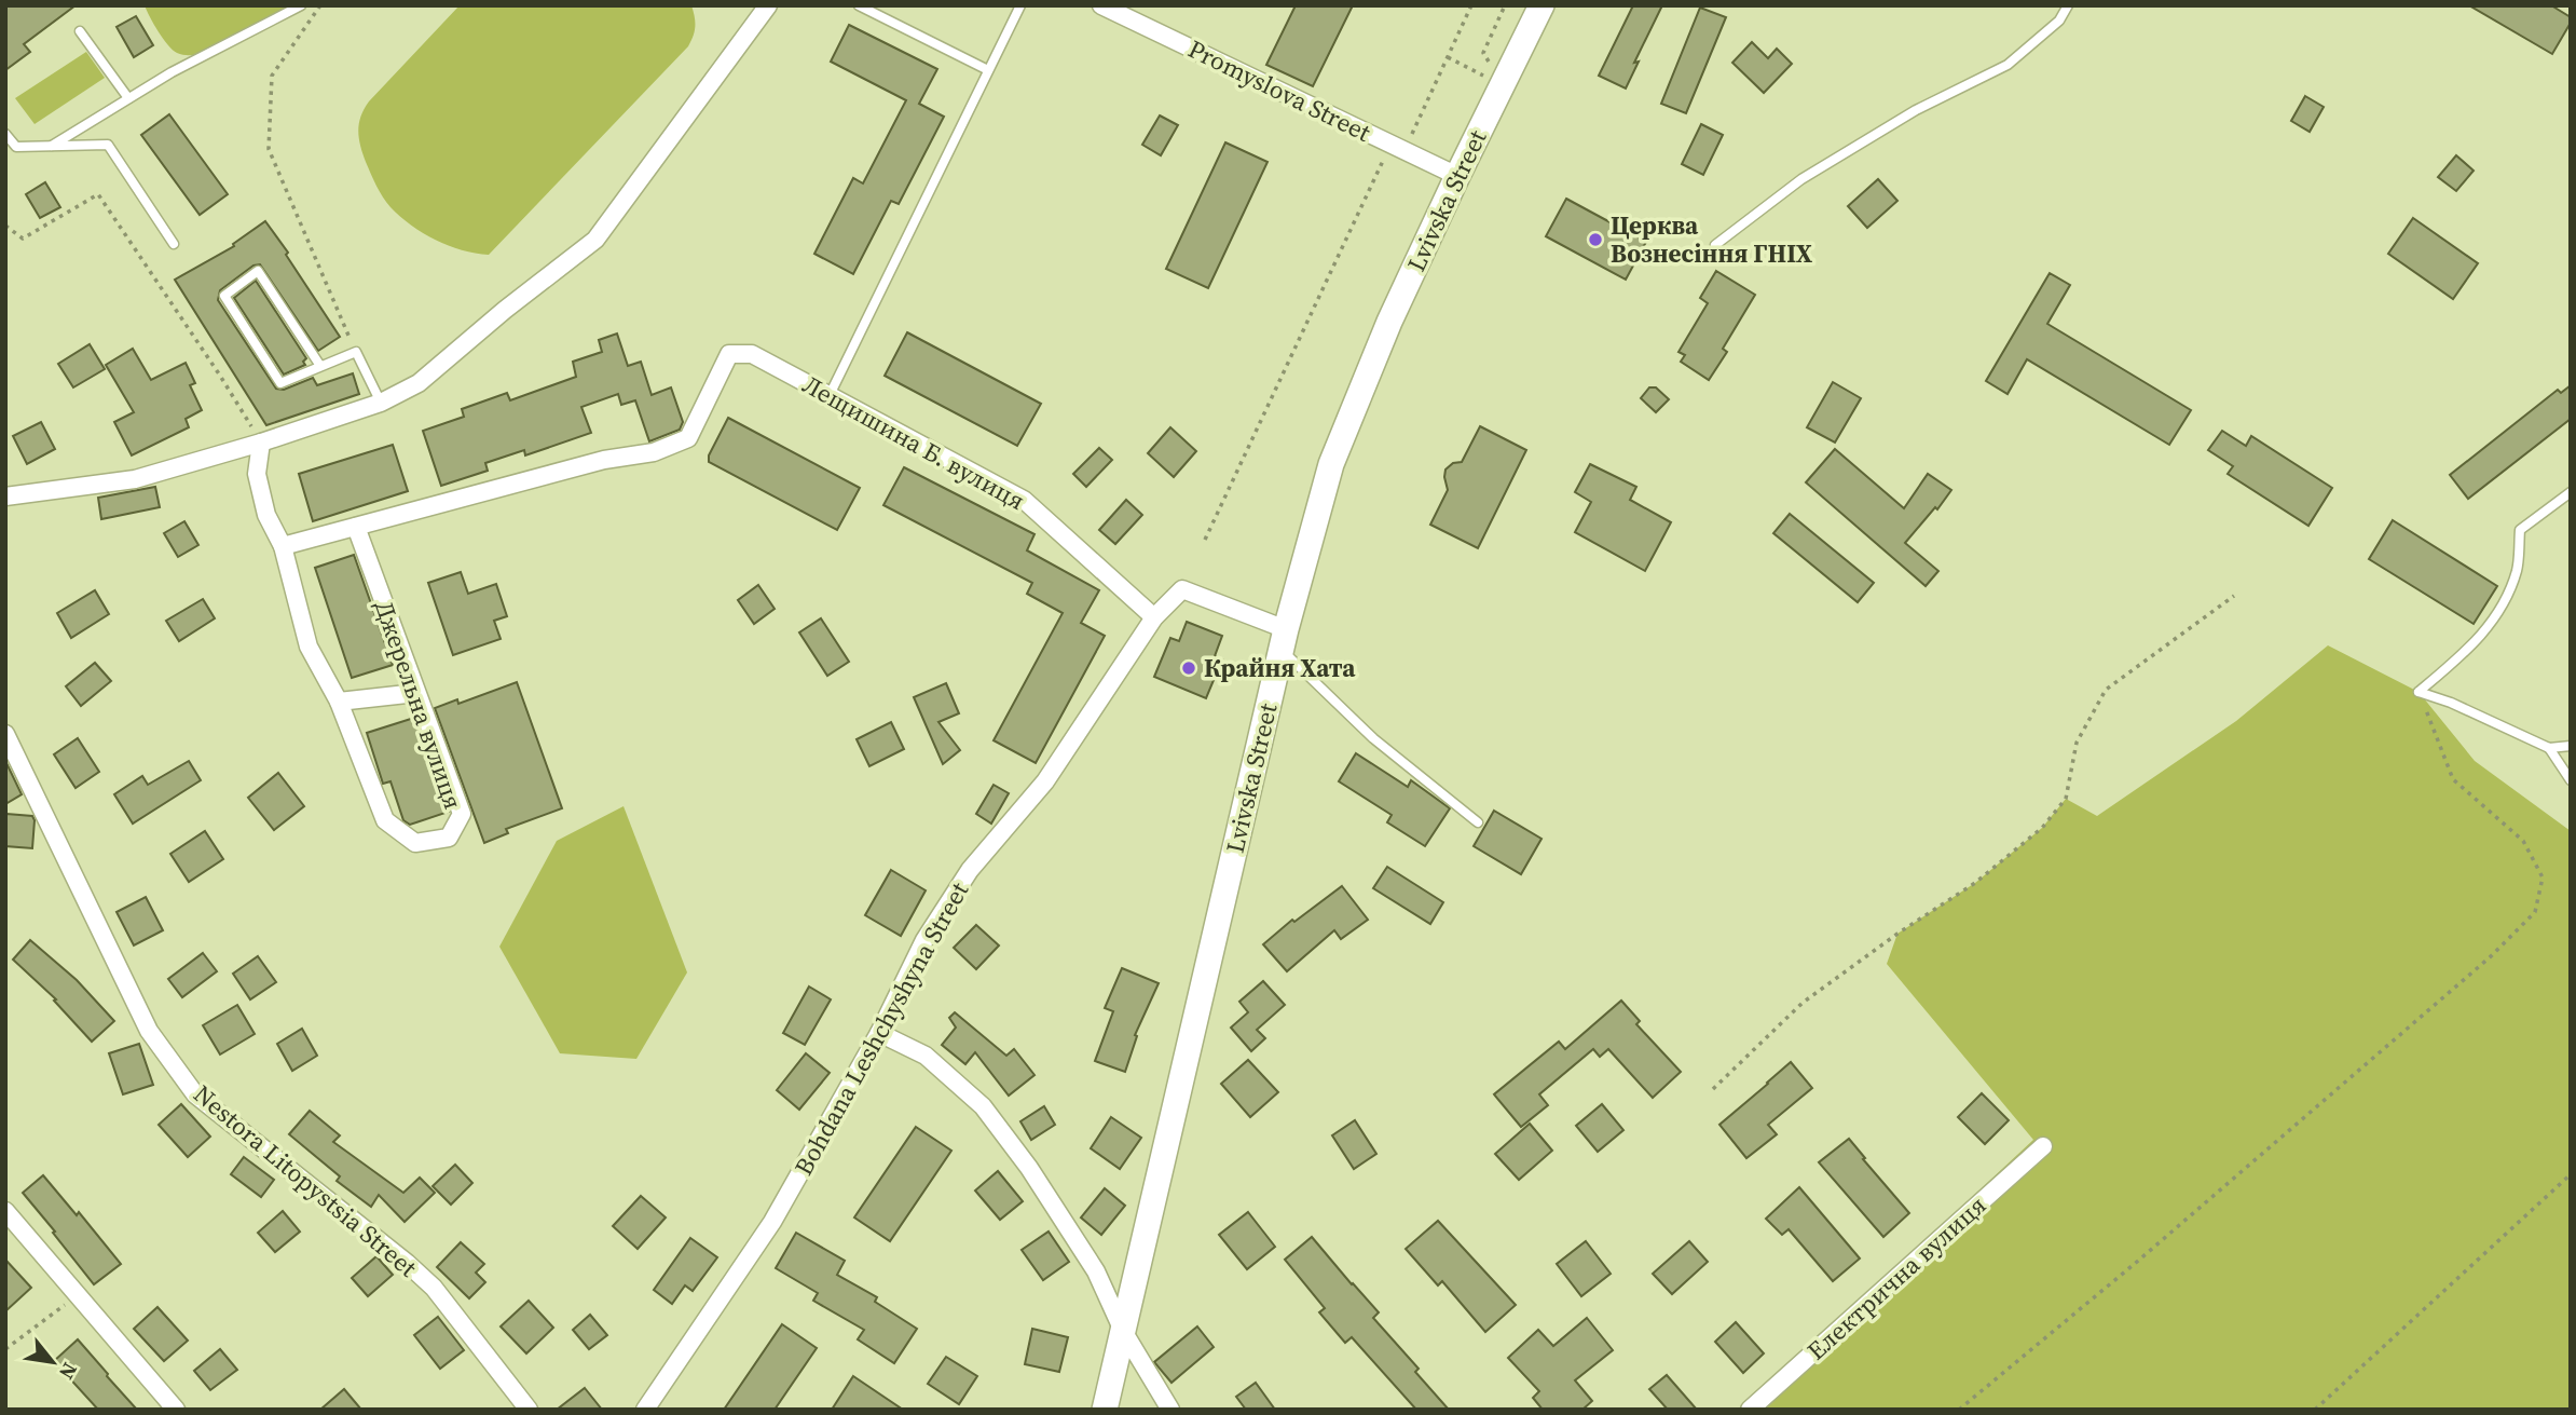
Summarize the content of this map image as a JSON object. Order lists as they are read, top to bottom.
{
  "streets": {
    "main road": ["Lvivska Street"],
    "street": [
      "Promyslova Street",
      "Лещишина Б. вулиця",
      "Джерельна вулиця",
      "Bohdana Leshchyshyna Street",
      "Nestora Litopystsia Street",
      "Електрична вулиця"
    ]
  },
  "crossings": [
    ["Promyslova Street", "Lvivska Street"],
    ["Лещишина Б. вулиця", "Джерельна вулиця"],
    ["Лещишина Б. вулиця", "Bohdana Leshchyshyna Street"]
  ],
  "places": ["Церква Вознесіння ГНІХ", "Крайня Хата"],
  "north": "bottom right"
}
